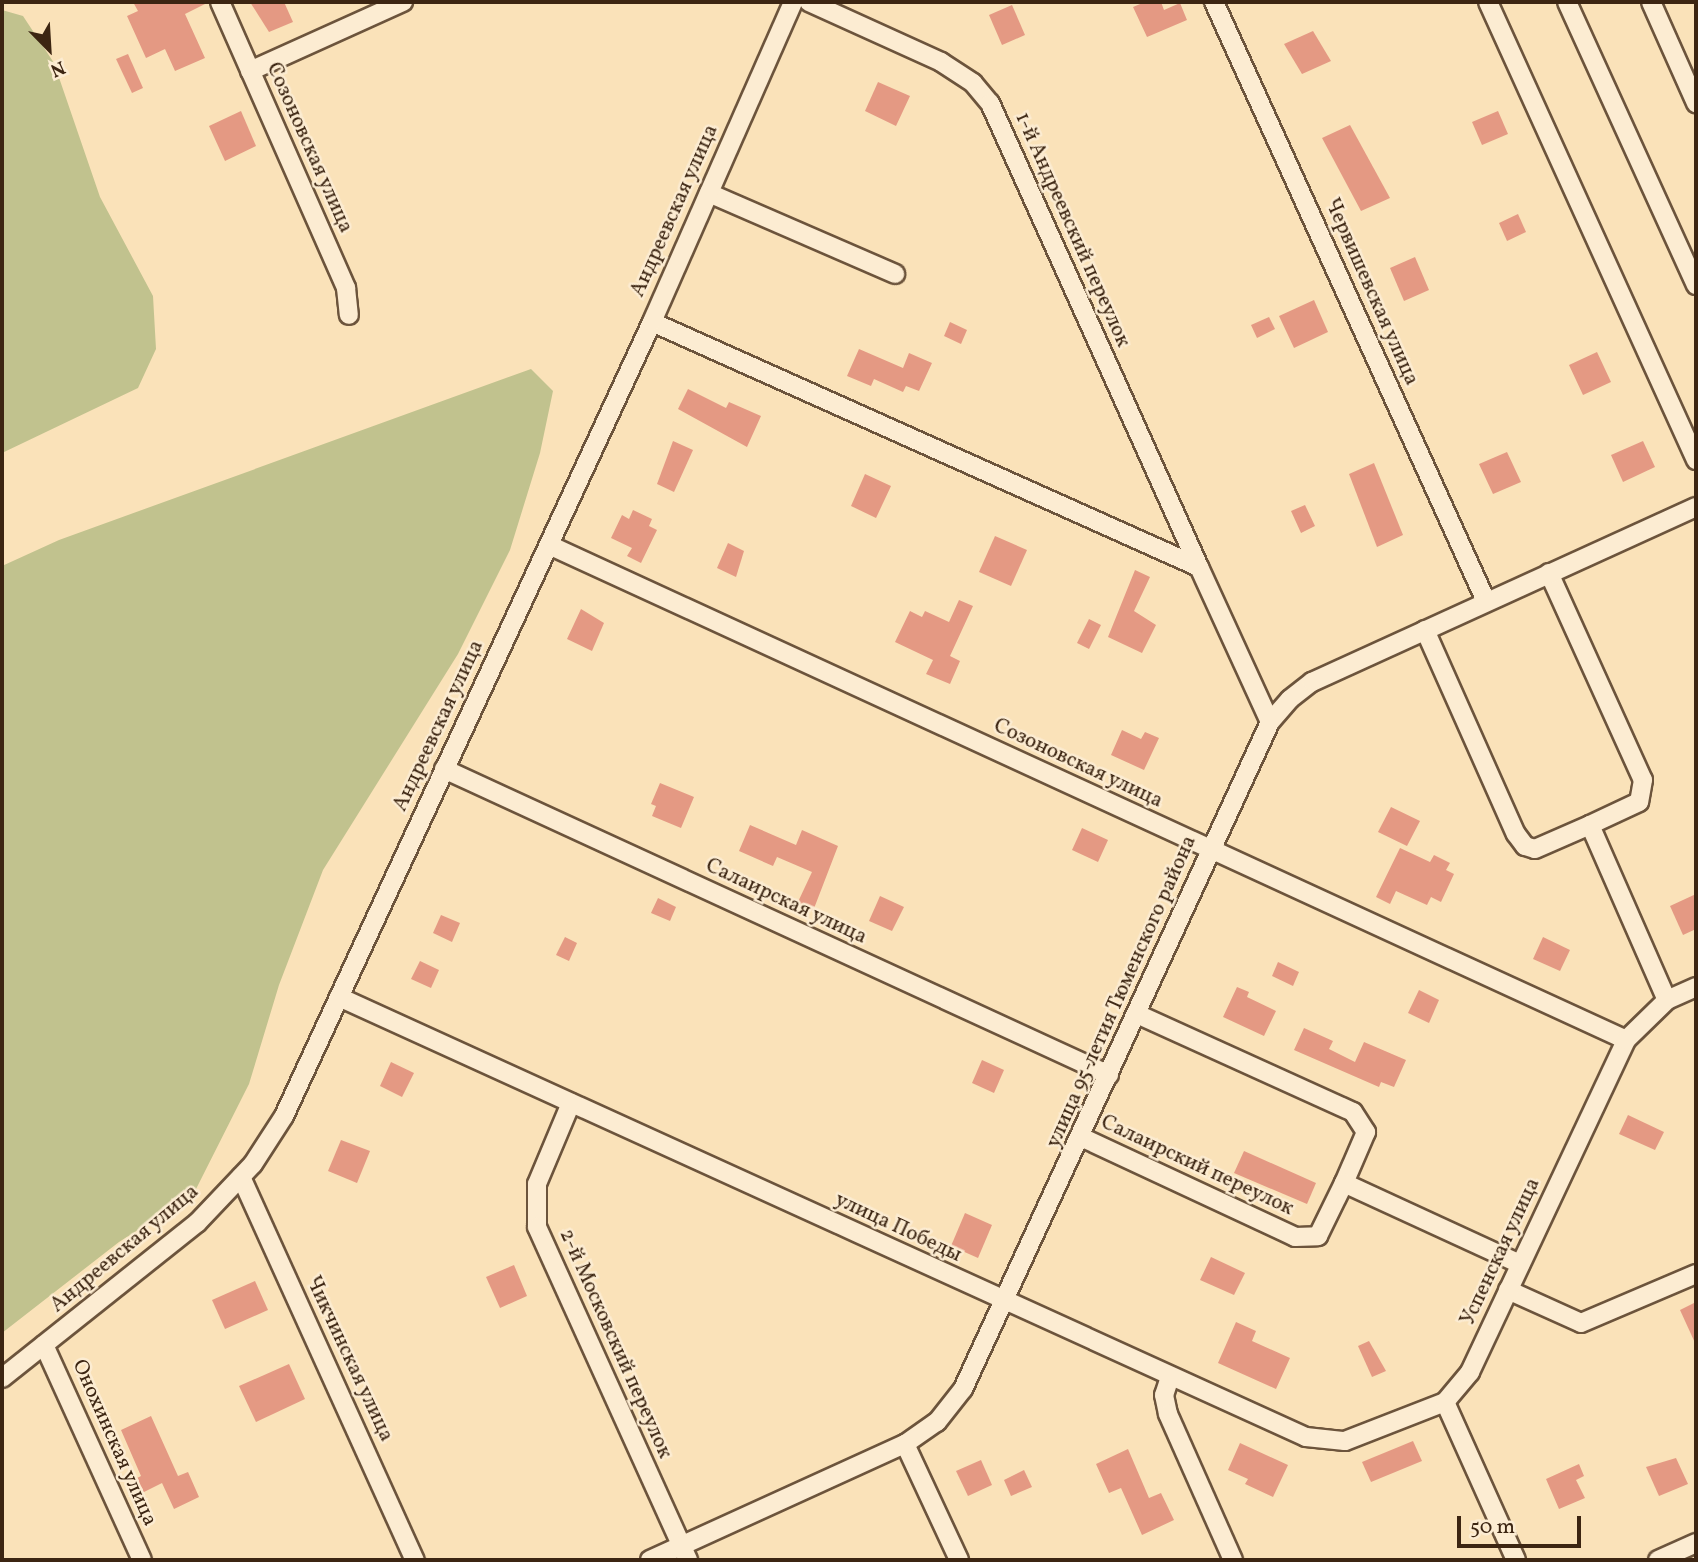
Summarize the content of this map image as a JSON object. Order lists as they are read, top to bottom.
{
  "streets": {
    "street": [
      "Созоновская улица",
      "Андреевская улица",
      "1-й Андреевский переулок",
      "Червишевская улица",
      "Салаирская улица",
      "улица 95-летия Тюменского района",
      "Салаирский переулок",
      "улица Победы",
      "Успенская улица",
      "2-й Московский переулок",
      "Чикчинская улица",
      "Онохинская улица"
    ]
  },
  "crossings": [
    ["Созоновская улица", "Андреевская улица"],
    ["Созоновская улица", "улица 95-летия Тюменского района"],
    ["Созоновская улица", "Успенская улица"],
    ["Андреевская улица", "Салаирская улица"],
    ["Андреевская улица", "улица Победы"],
    ["Андреевская улица", "Чикчинская улица"],
    ["Андреевская улица", "Онохинская улица"],
    ["1-й Андреевский переулок", "улица 95-летия Тюменского района"],
    ["Червишевская улица", "улица 95-летия Тюменского района"],
    ["Салаирская улица", "улица 95-летия Тюменского района"],
    ["улица 95-летия Тюменского района", "Салаирский переулок"],
    ["улица 95-летия Тюменского района", "улица Победы"],
    ["улица 95-летия Тюменского района", "2-й Московский переулок"],
    ["улица Победы", "Успенская улица"],
    ["улица Победы", "2-й Московский переулок"]
  ],
  "scale_bar": "50 m",
  "north": "bottom right"
}
